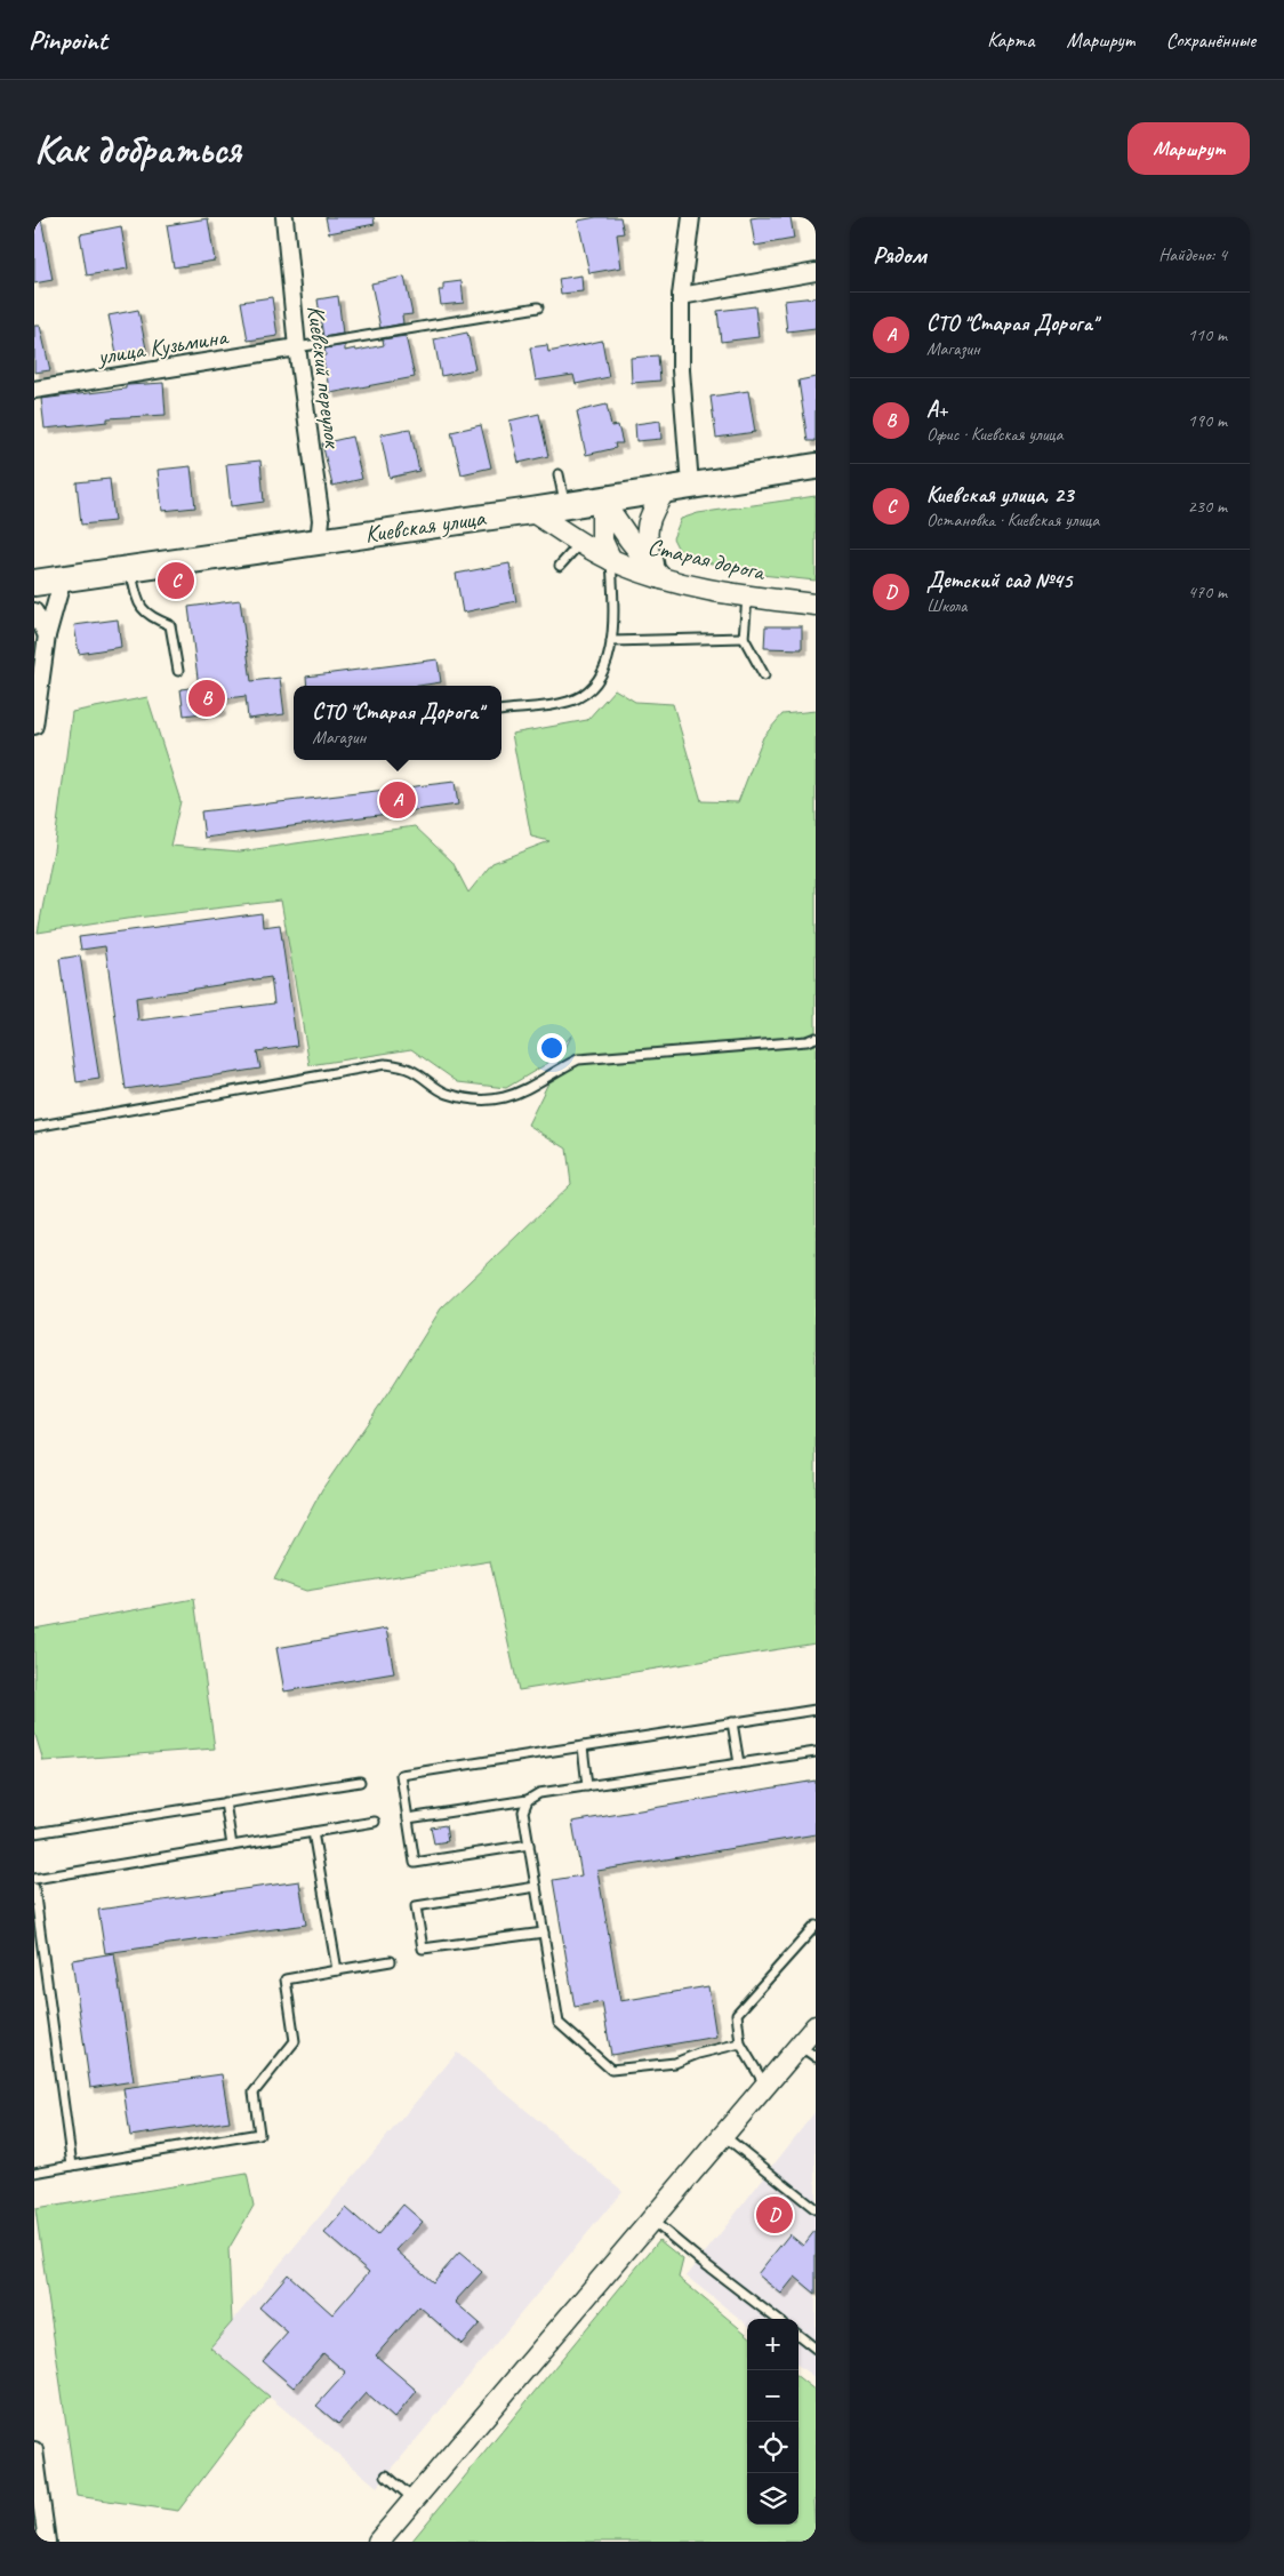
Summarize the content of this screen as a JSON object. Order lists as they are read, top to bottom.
{
  "streets": {
    "main road": ["Киевская улица"],
    "street": ["улица Кузьмина", "Киевский переулок", "Старая дорога"]
  },
  "crossings": [
    ["улица Кузьмина", "Киевский переулок"],
    ["Киевский переулок", "Киевская улица"],
    ["Киевская улица", "Старая дорога"]
  ],
  "page": {
    "header": "Pinpoint",
    "nav": ["Карта", "Маршрут", "Сохранённые"],
    "buttons": "Маршрут",
    "title": "Как добраться",
    "heading": ["Рядом", "Найдено: 4"],
    "list": [
      {
        "mark": "A",
        "name": "СТО \"Старая Дорога\"",
        "note": "Магазин",
        "value": "110 m"
      },
      {
        "mark": "B",
        "name": "А+",
        "note": "Офис · Киевская улица",
        "value": "190 m"
      },
      {
        "mark": "C",
        "name": "Киевская улица, 23",
        "note": "Остановка · Киевская улица",
        "value": "230 m"
      },
      {
        "mark": "D",
        "name": "Детский сад №45",
        "note": "Школа",
        "value": "470 m"
      }
    ],
    "pins": [
      "C",
      "B",
      "A",
      "D"
    ],
    "popup": ["СТО \"Старая Дорога\"", "Магазин"],
    "map_buttons": ["+", "−"]
  }
}
